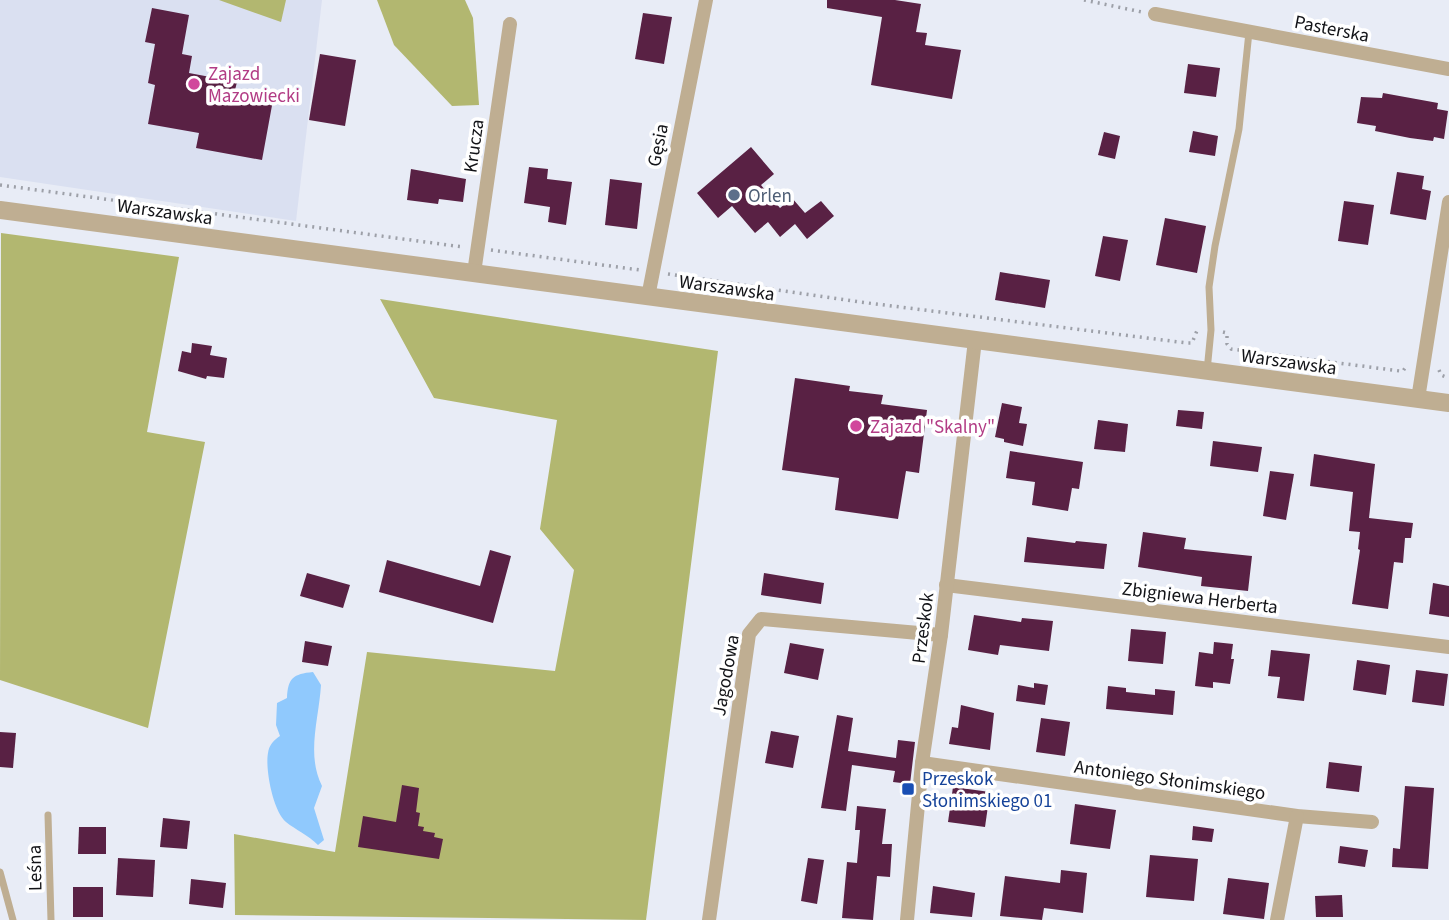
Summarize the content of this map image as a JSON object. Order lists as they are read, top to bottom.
{
  "streets": {
    "street": [
      "Pasterska",
      "Gęsia",
      "Krucza",
      "Warszawska",
      "Zbigniewa Herberta",
      "Przeskok",
      "Jagodowa",
      "Antoniego Słonimskiego"
    ],
    "lane": ["Leśna"]
  },
  "crossings": [
    ["Gęsia", "Warszawska"],
    ["Krucza", "Warszawska"],
    ["Warszawska", "Przeskok"],
    ["Zbigniewa Herberta", "Przeskok"],
    ["Przeskok", "Jagodowa"],
    ["Przeskok", "Antoniego Słonimskiego"]
  ],
  "places": {
    "other": ["Zajazd Mazowiecki", "Orlen", "Zajazd \"Skalny\""],
    "transit": ["Przeskok Słonimskiego 01"]
  }
}
